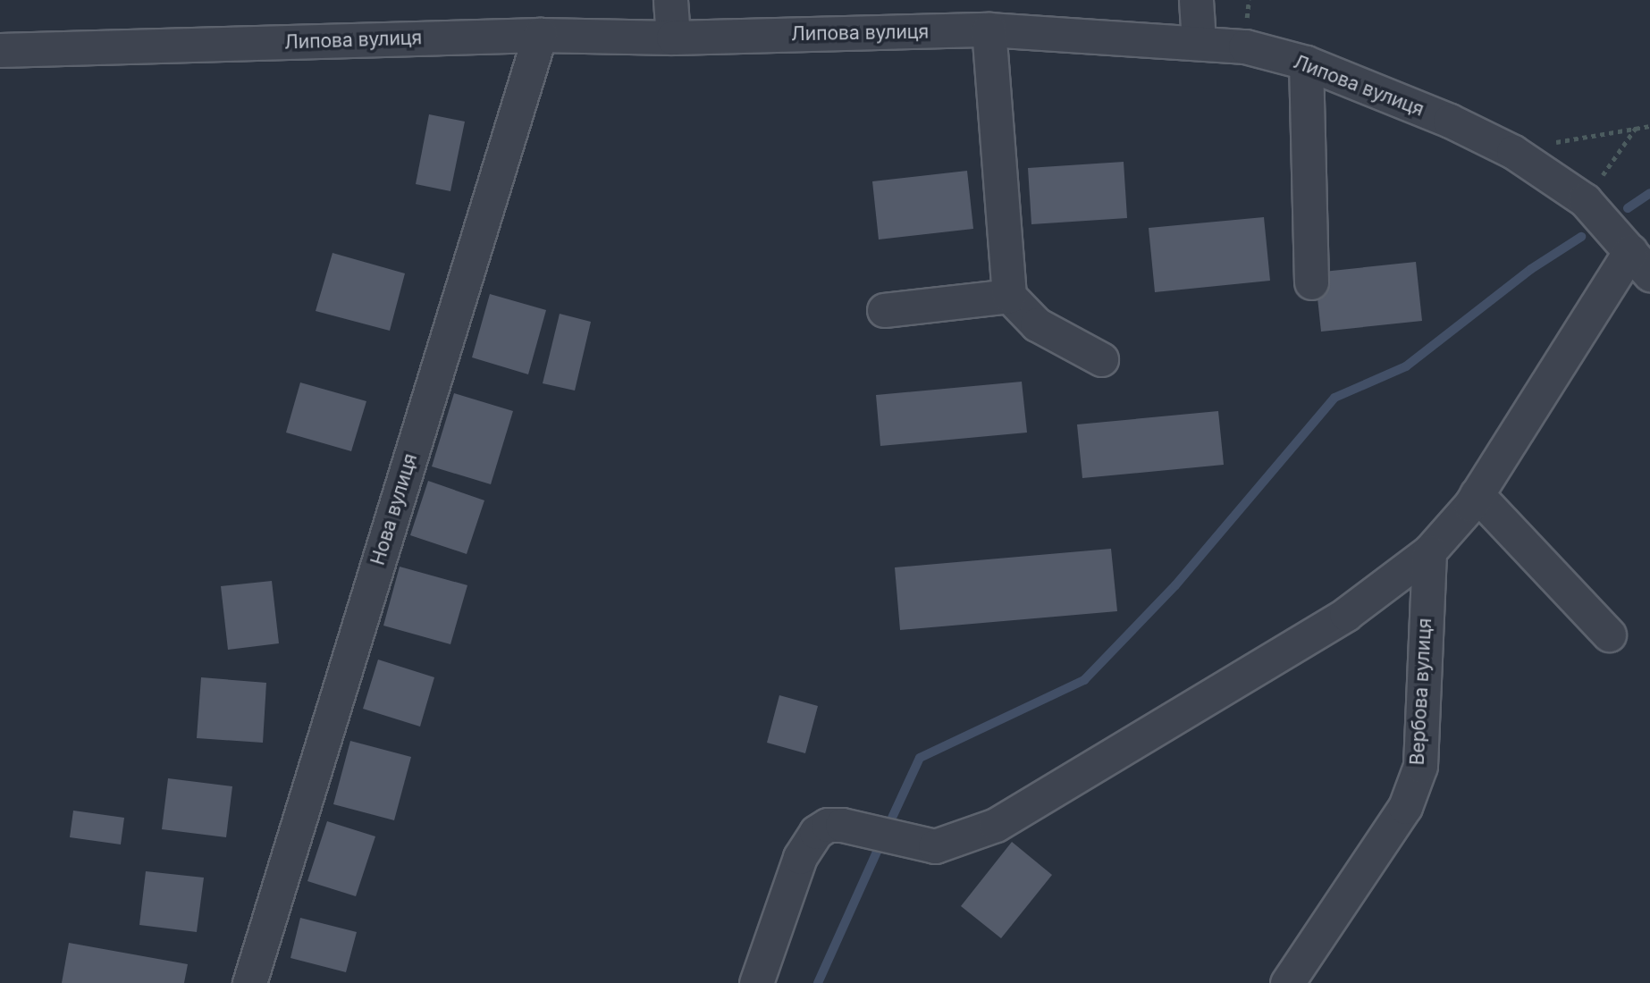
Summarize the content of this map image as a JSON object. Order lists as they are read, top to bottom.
{
  "streets": {
    "street": ["Липова вулиця", "Нова вулиця", "Вербова вулиця"]
  },
  "crossings": [
    ["Липова вулиця", "Нова вулиця"]
  ]
}
